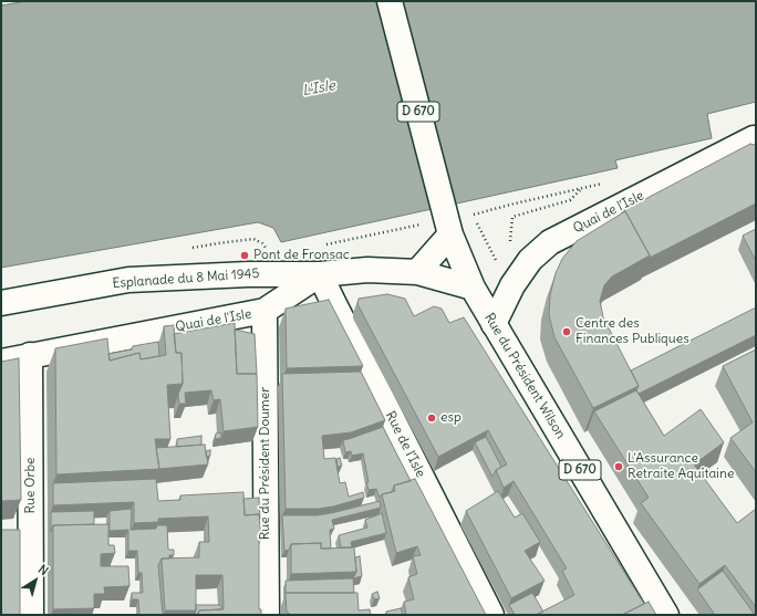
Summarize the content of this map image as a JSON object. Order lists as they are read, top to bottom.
{
  "streets": {
    "street": [
      "D 670",
      "Quai de l'Isle",
      "Esplanade du 8 Mai 1945",
      "Rue du Président Wilson",
      "Rue de l'Isle",
      "Rue du Président Doumer",
      "Rue Orbe"
    ]
  },
  "crossings": [
    ["D 670", "Rue du Président Wilson"],
    ["Quai de l'Isle", "Esplanade du 8 Mai 1945"],
    ["Quai de l'Isle", "Rue du Président Wilson"],
    ["Quai de l'Isle", "Rue de l'Isle"],
    ["Quai de l'Isle", "Rue du Président Doumer"],
    ["Quai de l'Isle", "Rue Orbe"],
    ["Esplanade du 8 Mai 1945", "Rue de l'Isle"]
  ],
  "water": ["L'Isle"],
  "places": [
    "Pont de Fronsac",
    "Centre des Finances Publiques",
    "esp",
    "L'Assurance Retraite Aquitaine"
  ],
  "north": "top right"
}
